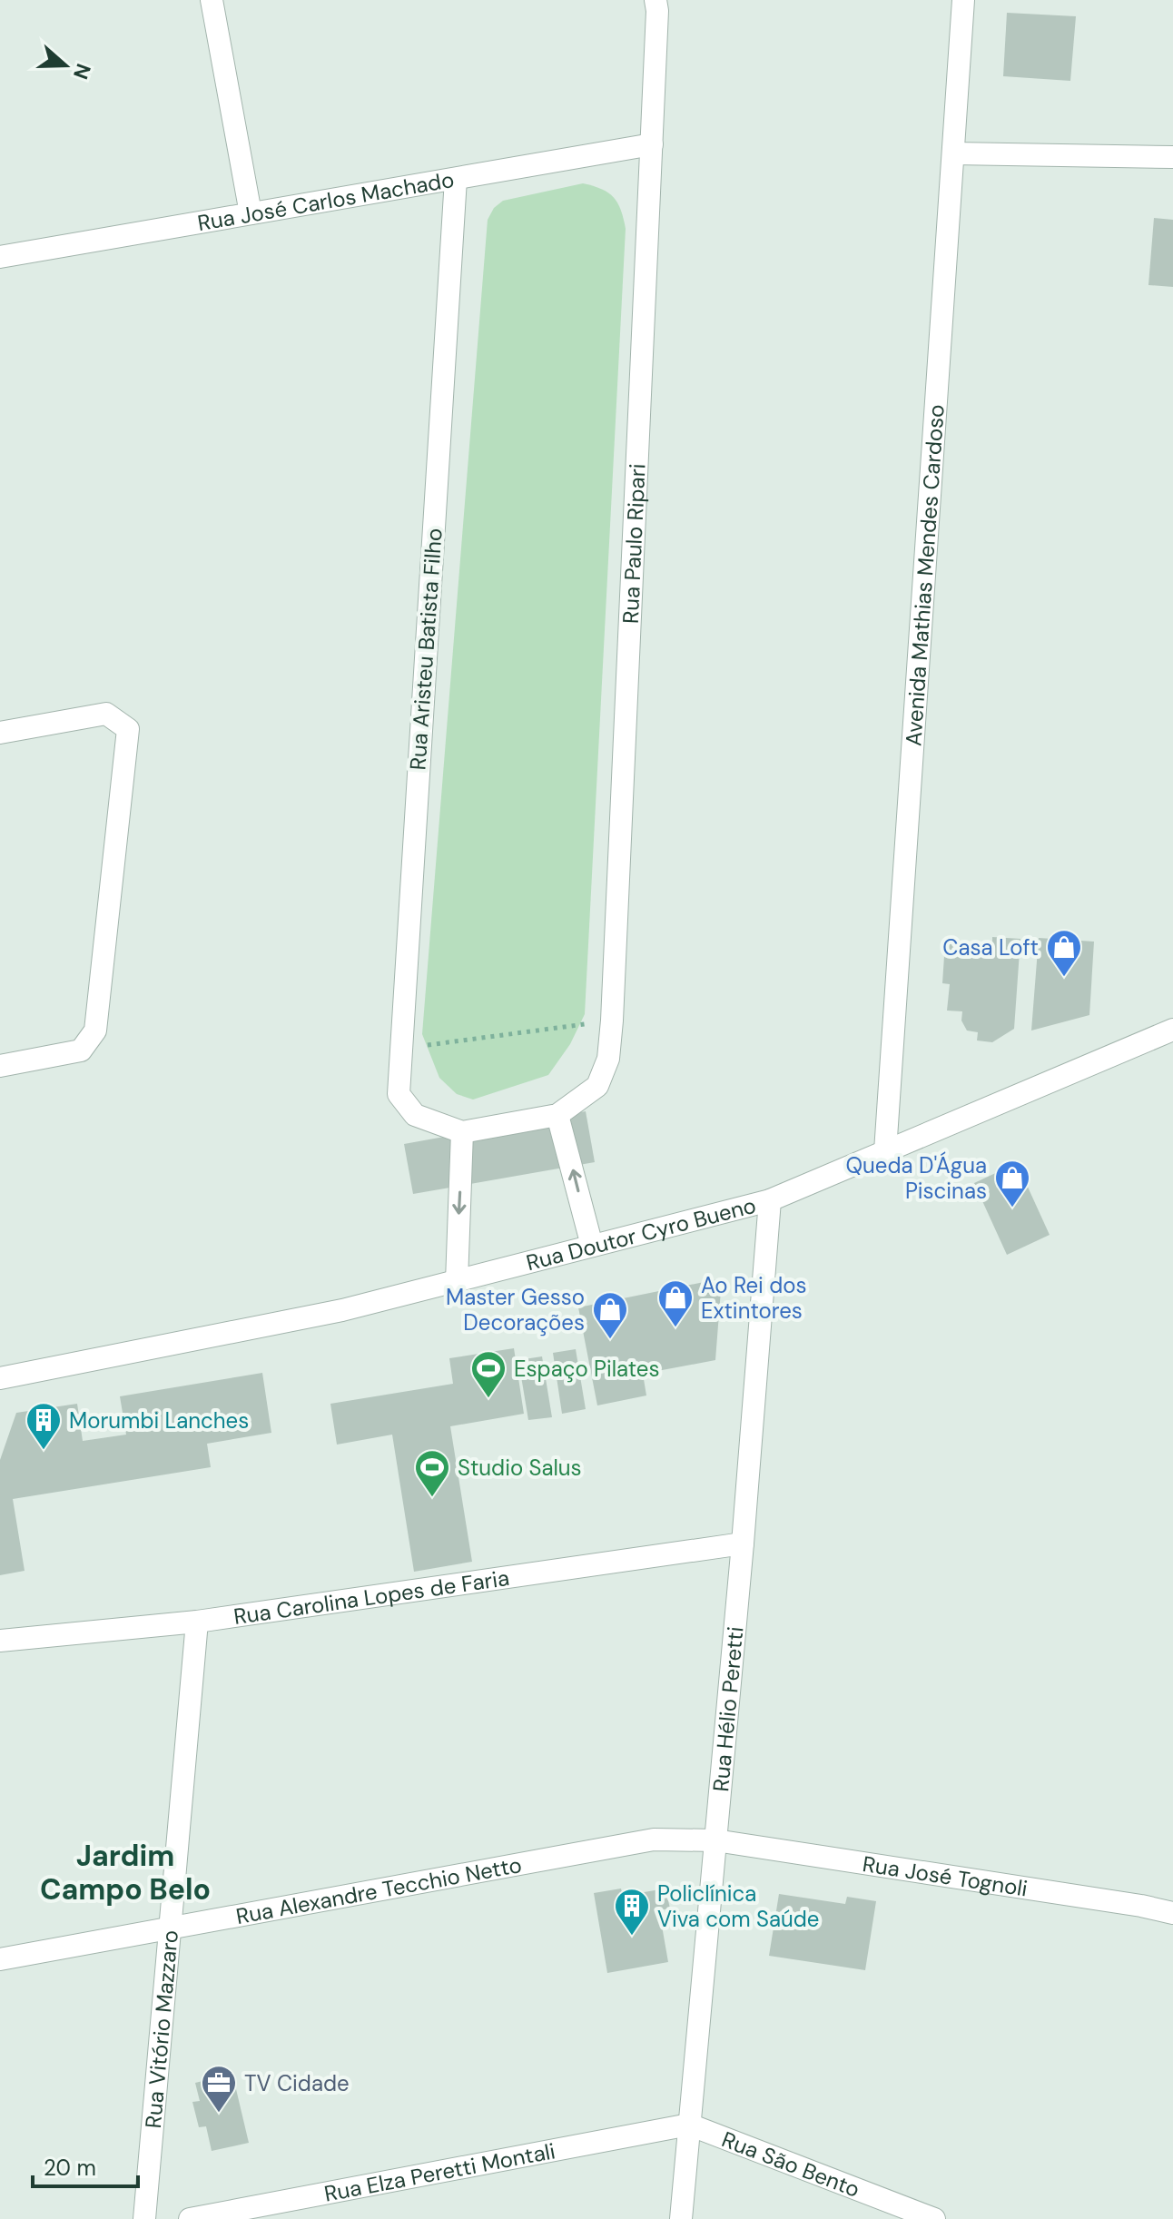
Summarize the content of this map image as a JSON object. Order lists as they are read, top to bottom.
{
  "streets": {
    "street": [
      "Rua José Carlos Machado",
      "Rua Paulo Ripari",
      "Avenida Mathias Mendes Cardoso",
      "Rua Aristeu Batista Filho",
      "Rua Doutor Cyro Bueno",
      "Rua Carolina Lopes de Faria",
      "Rua Hélio Peretti",
      "Rua José Tognoli",
      "Rua Alexandre Tecchio Netto",
      "Rua Vitório Mazzaro",
      "Rua São Bento",
      "Rua Elza Peretti Montali"
    ]
  },
  "crossings": [
    ["Rua José Carlos Machado", "Rua Paulo Ripari"],
    ["Rua José Carlos Machado", "Rua Aristeu Batista Filho"],
    ["Avenida Mathias Mendes Cardoso", "Rua Doutor Cyro Bueno"],
    ["Rua Doutor Cyro Bueno", "Rua Hélio Peretti"],
    ["Rua Carolina Lopes de Faria", "Rua Hélio Peretti"],
    ["Rua Carolina Lopes de Faria", "Rua Vitório Mazzaro"],
    ["Rua Hélio Peretti", "Rua José Tognoli"],
    ["Rua Hélio Peretti", "Rua Alexandre Tecchio Netto"],
    ["Rua Hélio Peretti", "Rua São Bento"],
    ["Rua Hélio Peretti", "Rua Elza Peretti Montali"],
    ["Rua José Tognoli", "Rua Alexandre Tecchio Netto"],
    ["Rua Alexandre Tecchio Netto", "Rua Vitório Mazzaro"],
    ["Rua São Bento", "Rua Elza Peretti Montali"]
  ],
  "districts": ["Jardim Campo Belo"],
  "places": {
    "shop": [
      "Casa Loft",
      "Queda D'Água Piscinas",
      "Ao Rei dos Extintores",
      "Master Gesso Decorações"
    ],
    "sports": ["Espaço Pilates", "Studio Salus"],
    "building": ["Morumbi Lanches", "Policlínica Viva com Saúde"],
    "office": ["TV Cidade"]
  },
  "scale_bar": "20 m",
  "north": "right"
}
